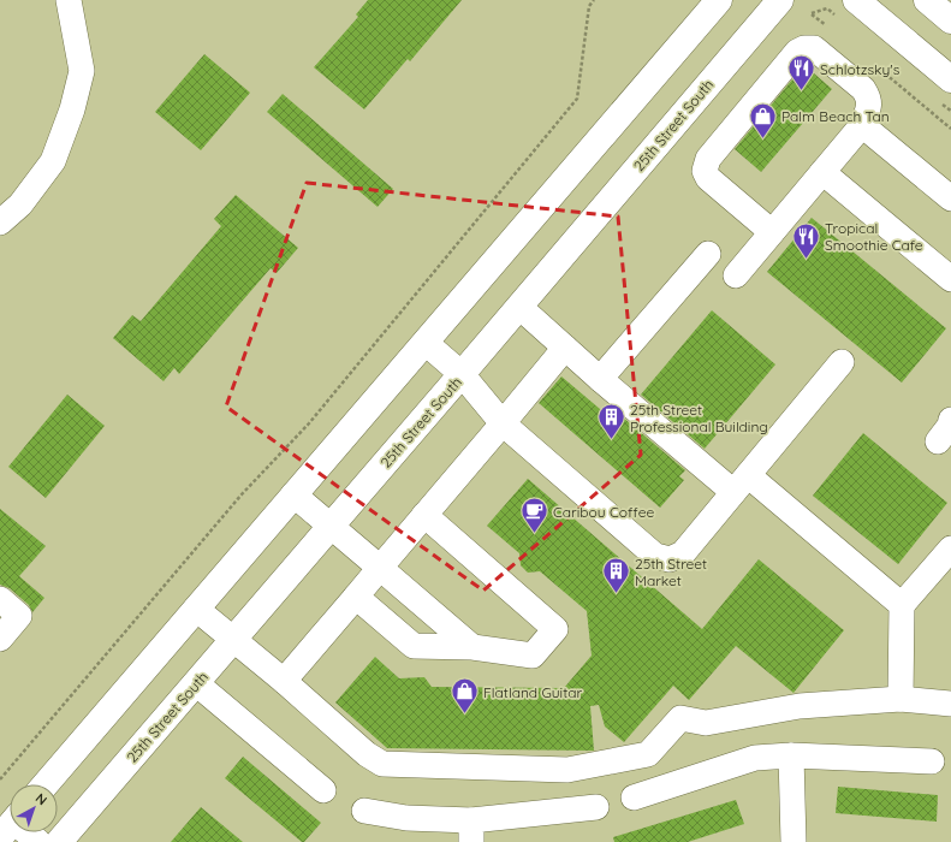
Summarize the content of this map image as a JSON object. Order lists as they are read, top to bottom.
{
  "streets": {
    "main road": ["25th Street South"]
  },
  "places": {
    "restaurant": ["Schlotzsky's", "Tropical Smoothie Cafe"],
    "shop": ["Palm Beach Tan", "Flatland Guitar"],
    "building": ["25th Street Professional Building", "25th Street Market"],
    "cafe": ["Caribou Coffee"]
  },
  "north": "top right"
}
